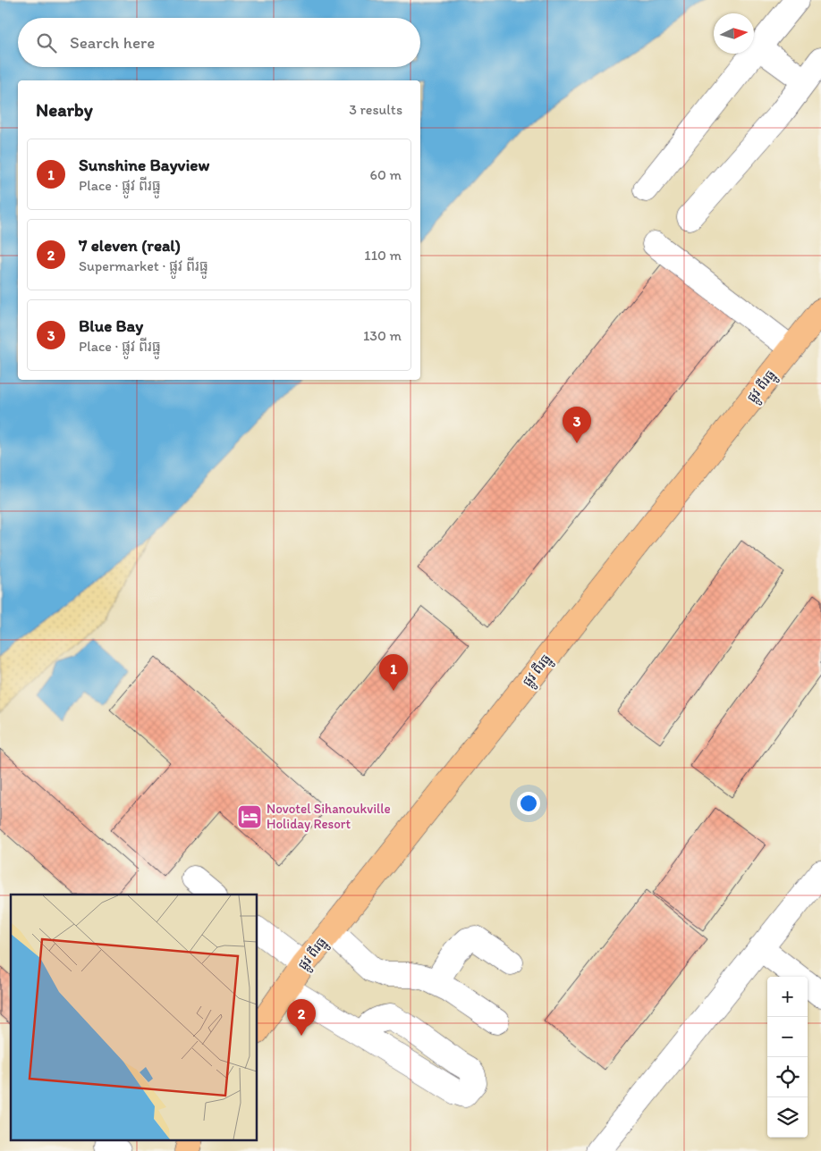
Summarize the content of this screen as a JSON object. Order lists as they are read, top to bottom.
{
  "streets": {
    "main road": ["ផ្លូវ ពីរធ្នូ"]
  },
  "places": {
    "hotel": ["Novotel Sihanoukville Holiday Resort"]
  },
  "north": "right",
  "page": {
    "search": "Search here",
    "heading": ["Nearby", "3 results"],
    "list": [
      {
        "mark": "1",
        "name": "Sunshine Bayview",
        "note": "Place · ផ្លូវ ពីរធ្នូ",
        "value": "60 m"
      },
      {
        "mark": "2",
        "name": "7 eleven (real)",
        "note": "Supermarket · ផ្លូវ ពីរធ្នូ",
        "value": "110 m"
      },
      {
        "mark": "3",
        "name": "Blue Bay",
        "note": "Place · ផ្លូវ ពីរធ្នូ",
        "value": "130 m"
      }
    ],
    "pins": ["3", "1", "2"],
    "map_buttons": ["+", "−"]
  }
}
